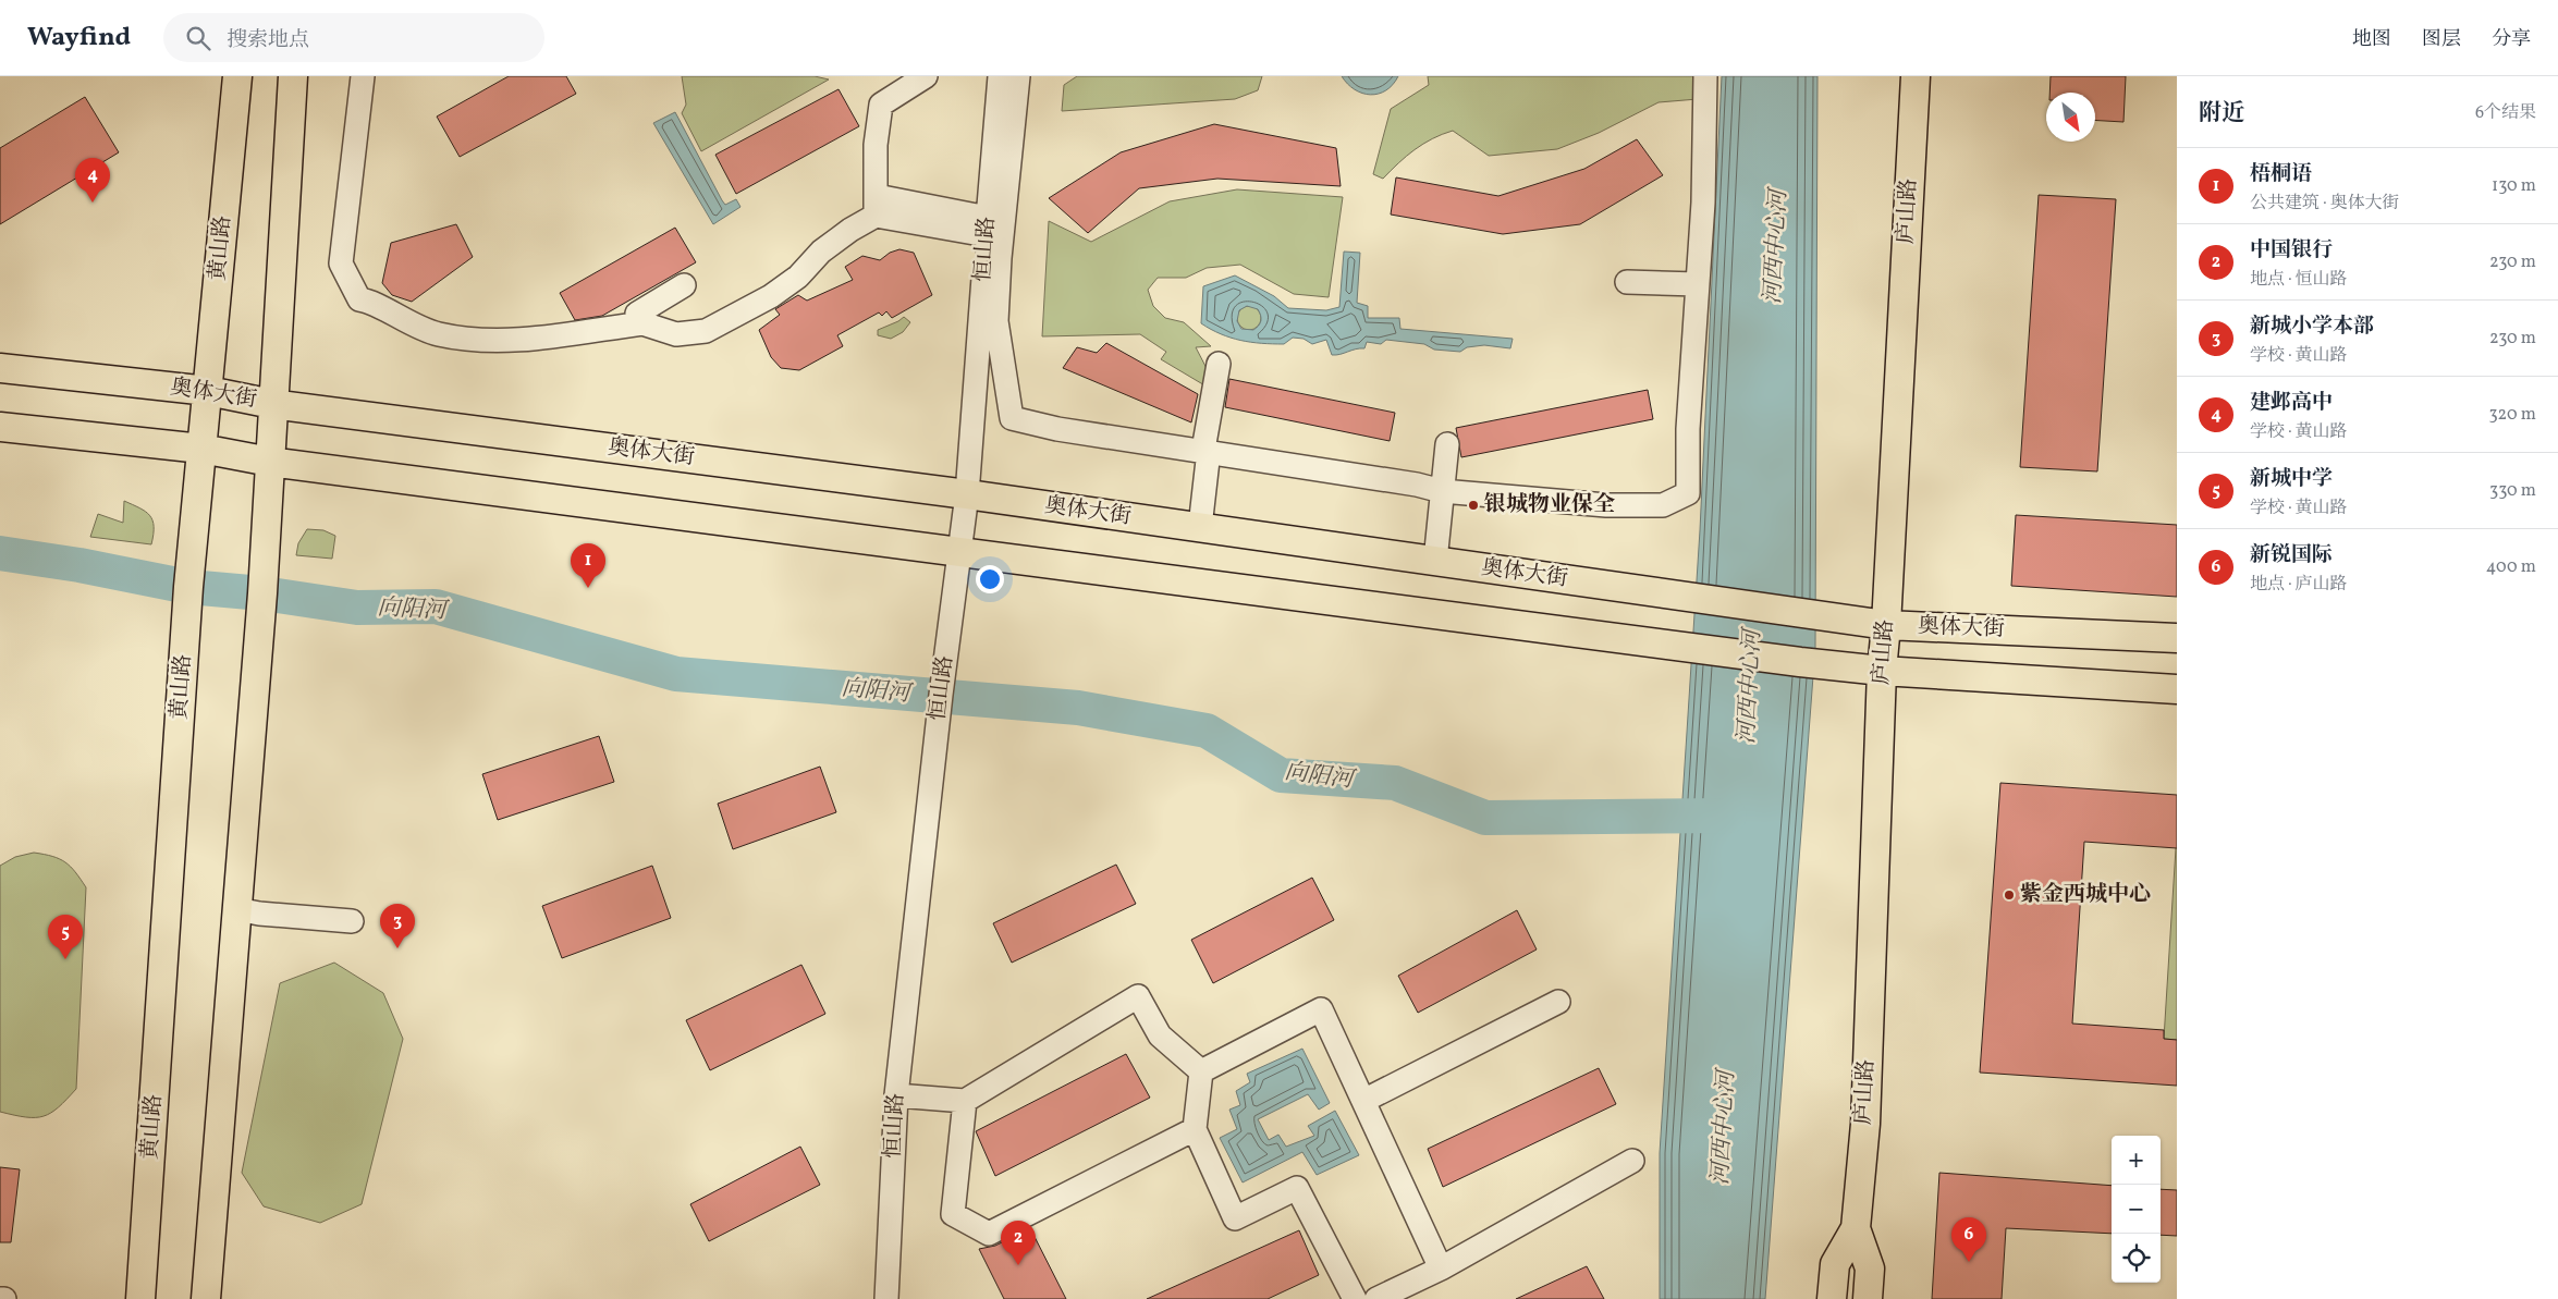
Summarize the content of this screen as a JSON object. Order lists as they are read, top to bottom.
{
  "streets": {
    "main road": ["庐山路", "黄山路", "奥体大街"],
    "street": ["恒山路"]
  },
  "crossings": [
    ["庐山路", "奥体大街"],
    ["黄山路", "奥体大街"],
    ["恒山路", "奥体大街"]
  ],
  "water": ["河西中心河", "向阳河"],
  "places": ["银城物业保全", "紫金西城中心"],
  "north": "bottom right",
  "page": {
    "header": "Wayfind",
    "search": "搜索地点",
    "nav": ["地图", "图层", "分享"],
    "heading": ["附近", "6个结果"],
    "list": [
      {
        "mark": "1",
        "name": "梧桐语",
        "note": "公共建筑 · 奥体大街",
        "value": "130 m"
      },
      {
        "mark": "2",
        "name": "中国银行",
        "note": "地点 · 恒山路",
        "value": "230 m"
      },
      {
        "mark": "3",
        "name": "新城小学本部",
        "note": "学校 · 黄山路",
        "value": "230 m"
      },
      {
        "mark": "4",
        "name": "建邺高中",
        "note": "学校 · 黄山路",
        "value": "320 m"
      },
      {
        "mark": "5",
        "name": "新城中学",
        "note": "学校 · 黄山路",
        "value": "330 m"
      },
      {
        "mark": "6",
        "name": "新锐国际",
        "note": "地点 · 庐山路",
        "value": "400 m"
      }
    ],
    "pins": [
      "4",
      "1",
      "3",
      "5",
      "6",
      "2"
    ],
    "map_buttons": ["+", "−"]
  }
}
